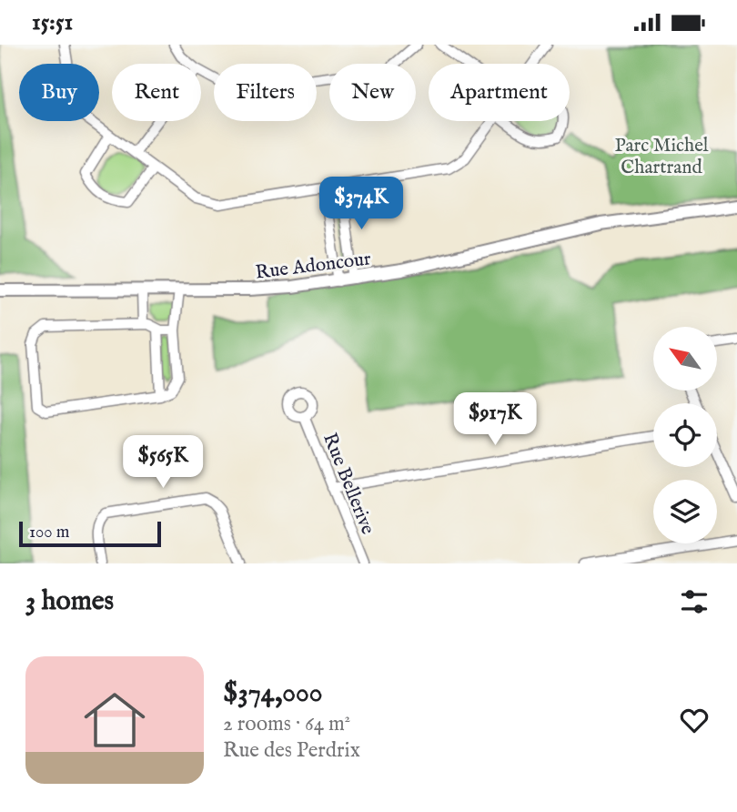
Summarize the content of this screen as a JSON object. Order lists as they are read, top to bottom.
{
  "streets": {
    "street": ["Rue Adoncour", "Rue Bellerive"]
  },
  "parks": ["Parc Michel Chartrand"],
  "scale_bar": "100 m",
  "north": "top left",
  "page": {
    "status": "15:51",
    "chip": [
      "Buy",
      "Rent",
      "Filters",
      "New",
      "Apartment"
    ],
    "price": ["$374K", "$917K", "$565K"],
    "scale": "100 m",
    "heading": "3 homes",
    "list": [
      {
        "name": "$374,000",
        "note": "2 rooms · 64 m² · Rue des Perdrix"
      }
    ]
  }
}
